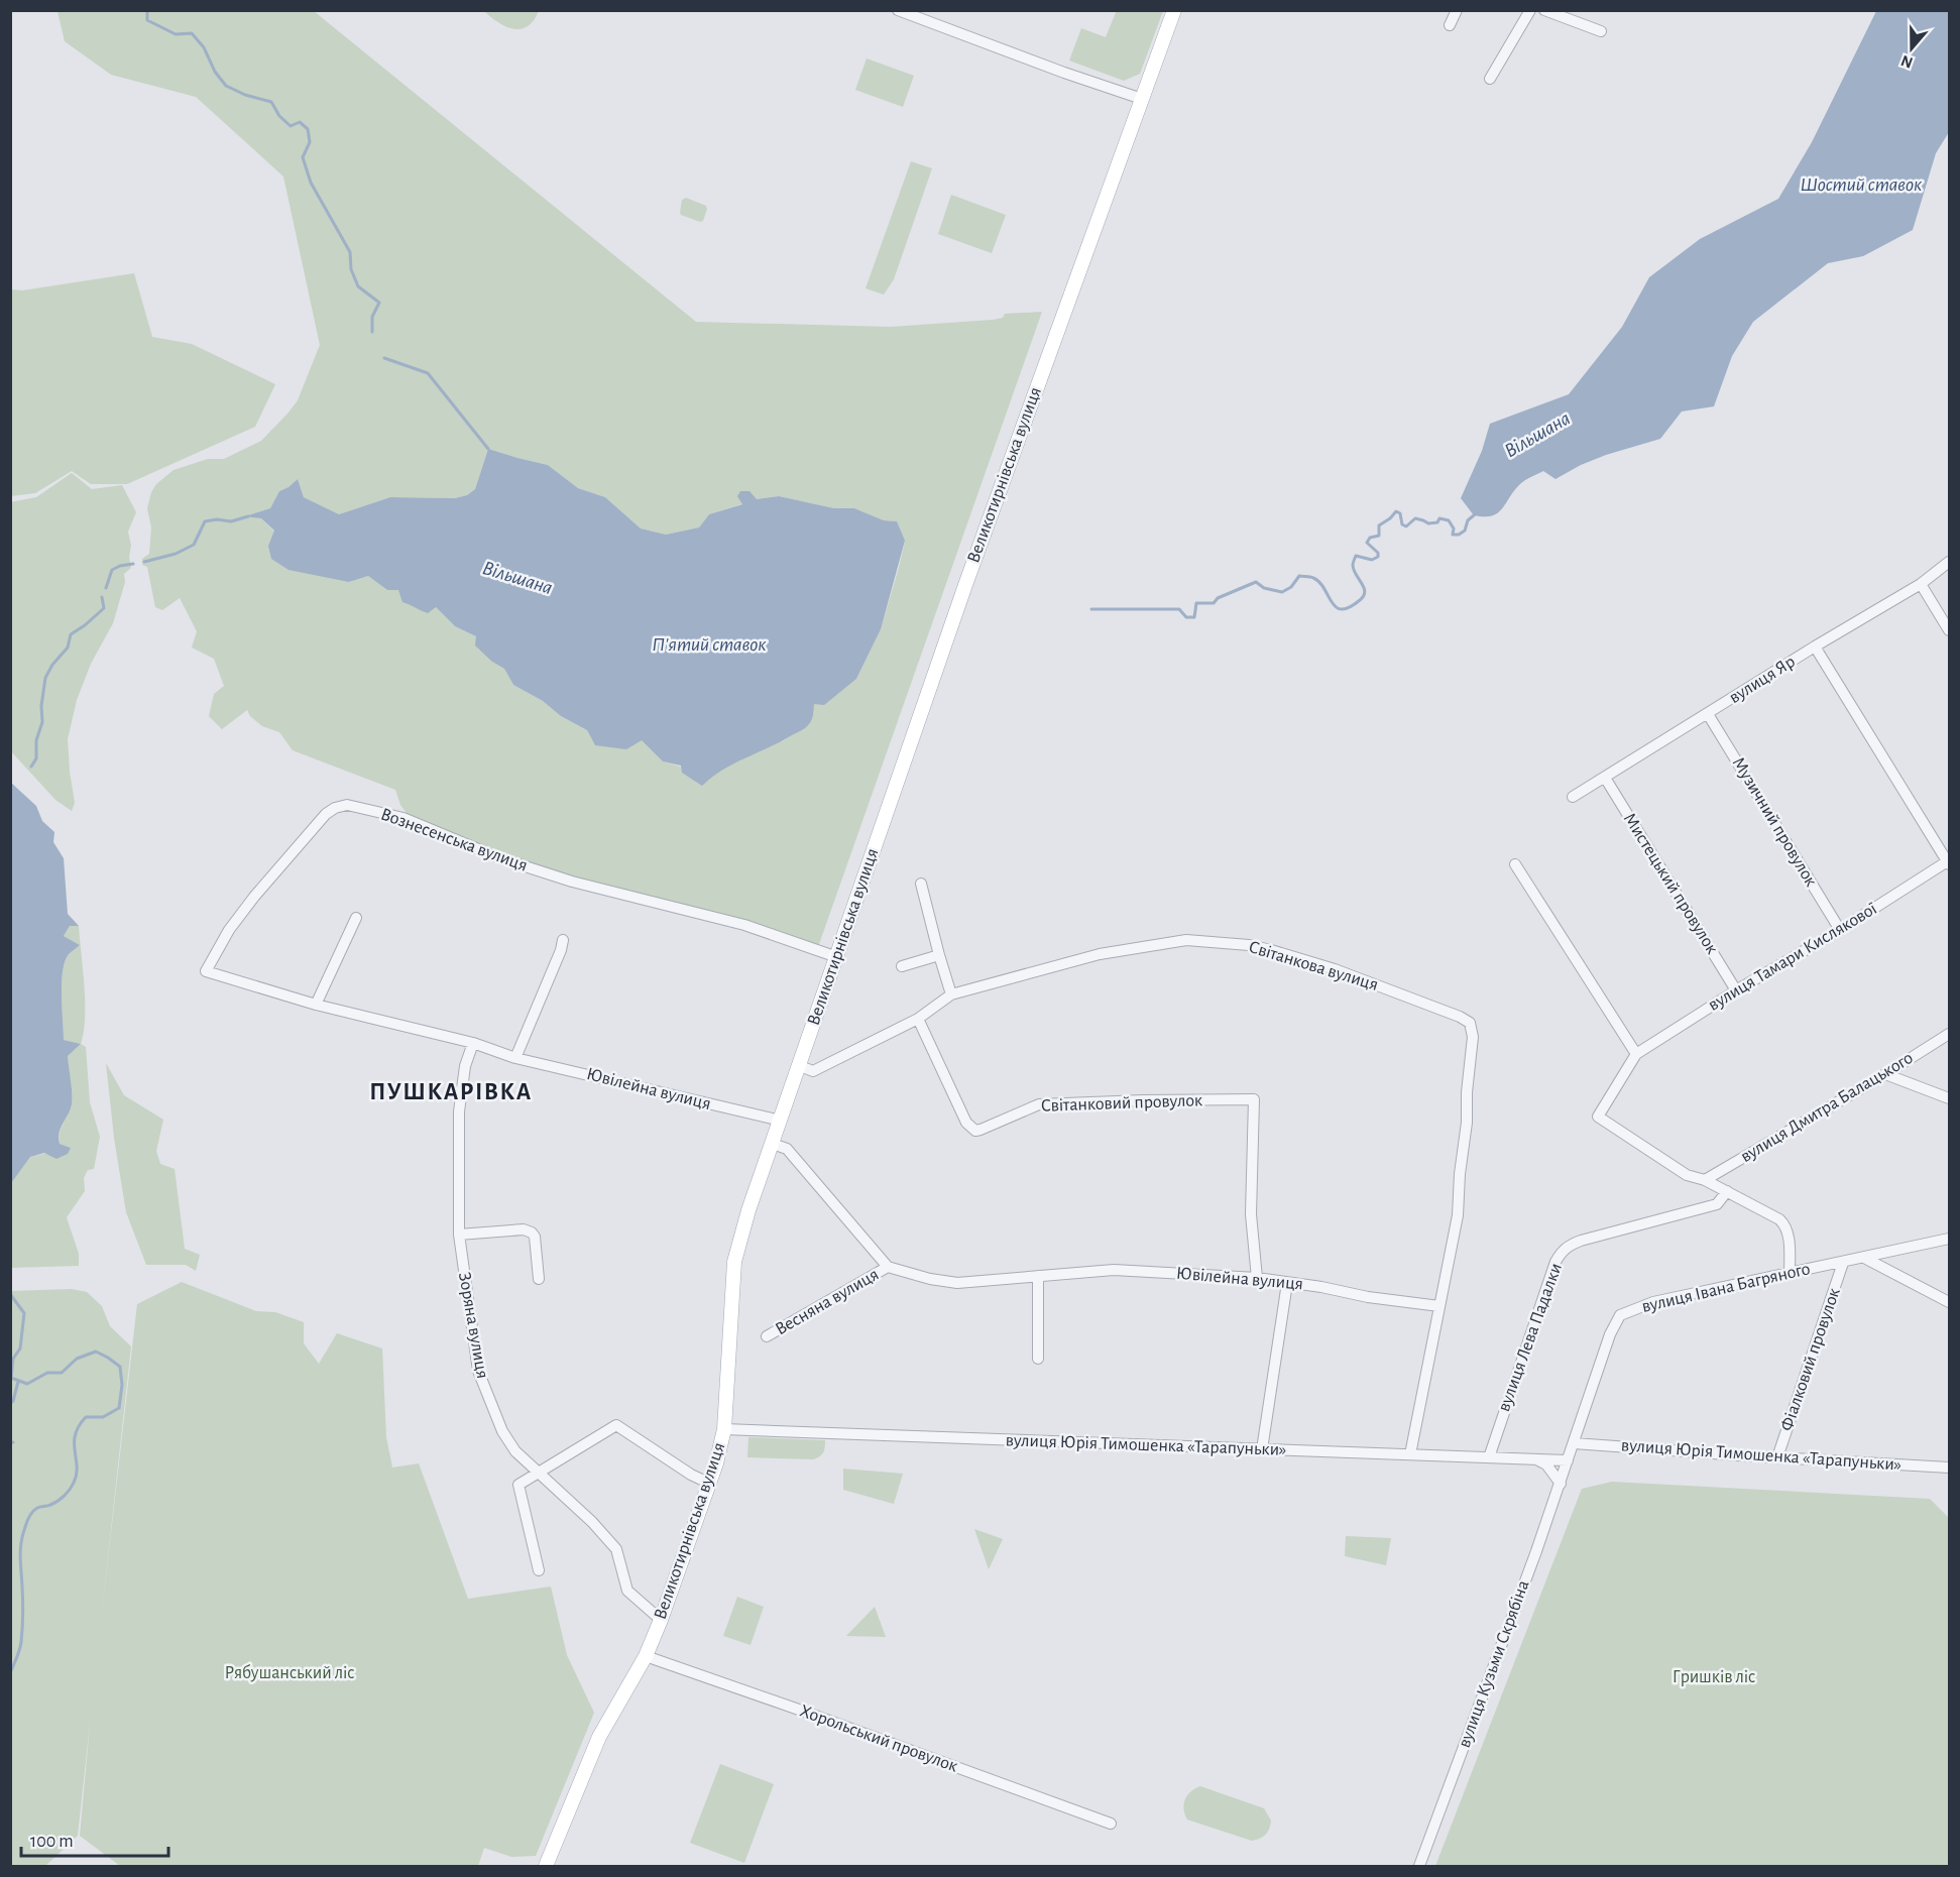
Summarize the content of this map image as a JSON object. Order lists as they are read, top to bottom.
{
  "streets": {
    "main road": ["Великотирнівська вулиця"],
    "street": [
      "вулиця Яр",
      "Музичний провулок",
      "Вознесенська вулиця",
      "Мистецький провулок",
      "вулиця Тамари Кислякової",
      "Світанкова вулиця",
      "Ювілейна вулиця",
      "Світанковий провулок",
      "вулиця Дмитра Балацького",
      "вулиця Івана Багряного",
      "Весняна вулиця",
      "Зоряна вулиця",
      "вулиця Лева Падалки",
      "Фіалковий провулок",
      "вулиця Юрія Тимошенка «Тарапуньки»",
      "вулиця Кузьми Скрябіна",
      "Хорольський провулок"
    ]
  },
  "crossings": [
    ["Великотирнівська вулиця", "Вознесенська вулиця"],
    ["Великотирнівська вулиця", "Світанкова вулиця"],
    ["Великотирнівська вулиця", "Ювілейна вулиця"],
    ["Великотирнівська вулиця", "Зоряна вулиця"],
    ["Великотирнівська вулиця", "вулиця Юрія Тимошенка «Тарапуньки»"],
    ["Великотирнівська вулиця", "Хорольський провулок"],
    ["вулиця Яр", "Музичний провулок"],
    ["вулиця Яр", "Мистецький провулок"],
    ["Музичний провулок", "вулиця Тамари Кислякової"],
    ["Вознесенська вулиця", "Ювілейна вулиця"],
    ["Мистецький провулок", "вулиця Тамари Кислякової"],
    ["Світанкова вулиця", "Ювілейна вулиця"],
    ["Світанкова вулиця", "Світанковий провулок"],
    ["Ювілейна вулиця", "Світанковий провулок"],
    ["Ювілейна вулиця", "Весняна вулиця"],
    ["Ювілейна вулиця", "Зоряна вулиця"],
    ["вулиця Івана Багряного", "Фіалковий провулок"],
    ["вулиця Івана Багряного", "вулиця Юрія Тимошенка «Тарапуньки»"],
    ["вулиця Івана Багряного", "вулиця Кузьми Скрябіна"],
    ["вулиця Лева Падалки", "вулиця Юрія Тимошенка «Тарапуньки»"],
    ["Фіалковий провулок", "вулиця Юрія Тимошенка «Тарапуньки»"],
    ["вулиця Юрія Тимошенка «Тарапуньки»", "вулиця Кузьми Скрябіна"]
  ],
  "districts": ["ПУШКАРІВКА"],
  "water": ["Шостий ставок", "Вільшана", "П'ятий ставок"],
  "parks": ["Рябушанський ліс", "Гришків ліс"],
  "scale_bar": "100 m",
  "north": "bottom"
}
